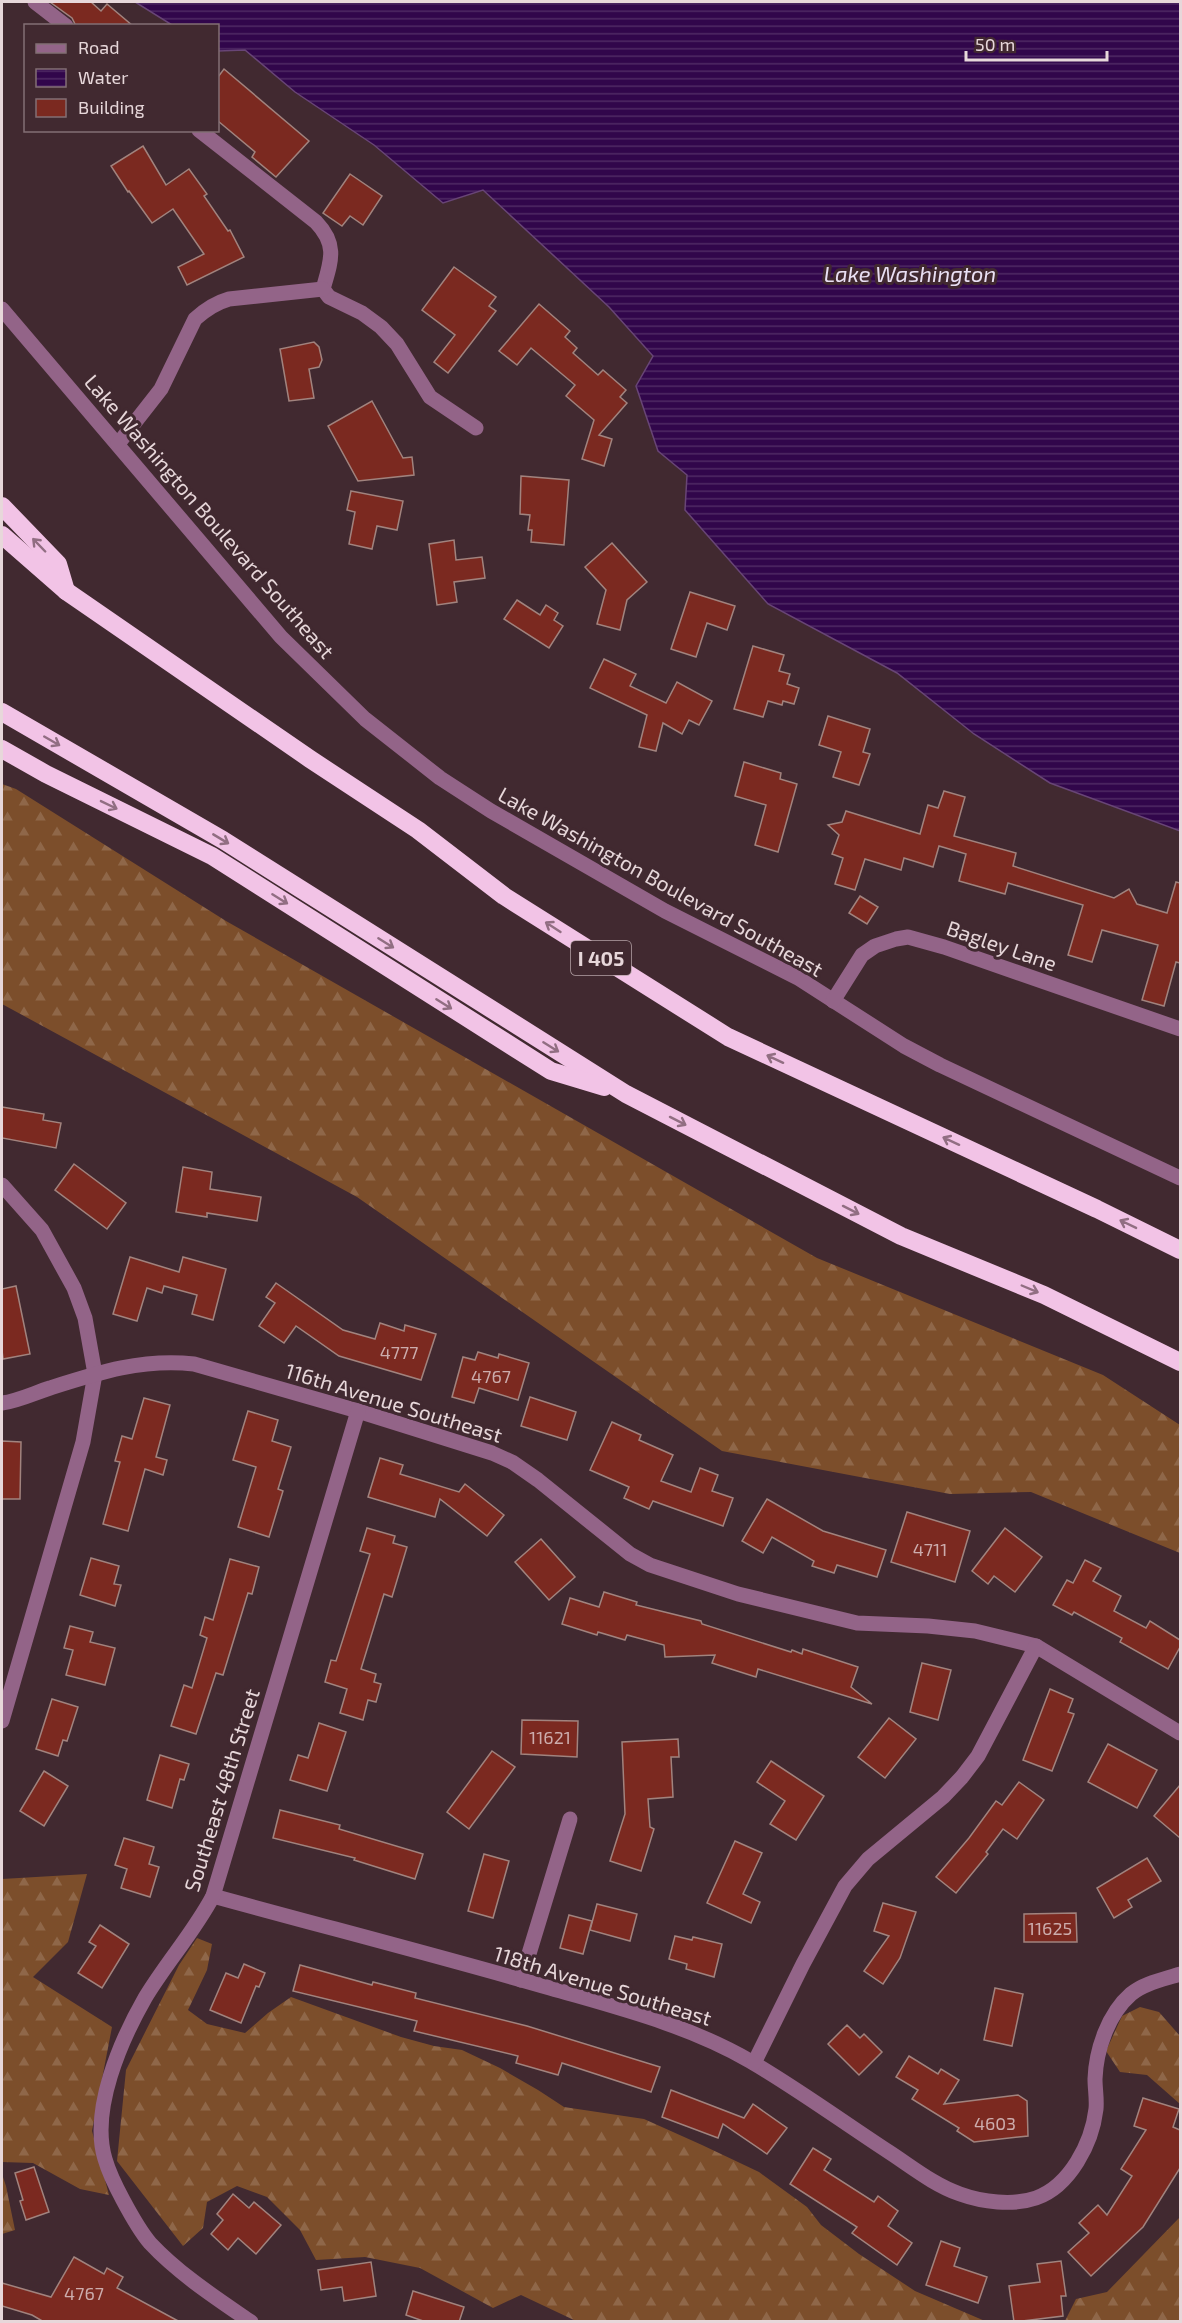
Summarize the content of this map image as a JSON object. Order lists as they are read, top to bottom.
{
  "streets": {
    "highway": ["I 405"],
    "street": [
      "Lake Washington Boulevard Southeast",
      "Bagley Lane",
      "116th Avenue Southeast",
      "Southeast 48th Street",
      "118th Avenue Southeast"
    ]
  },
  "crossings": [
    ["Lake Washington Boulevard Southeast", "Bagley Lane"],
    ["116th Avenue Southeast", "Southeast 48th Street"],
    ["Southeast 48th Street", "118th Avenue Southeast"]
  ],
  "water": ["Lake Washington"],
  "house_numbers": [
    "4777",
    "4767",
    "4711",
    "11621",
    "11625",
    "4603",
    "4767"
  ],
  "legend": ["Road", "Water", "Building"],
  "scale_bar": "50 m"
}
